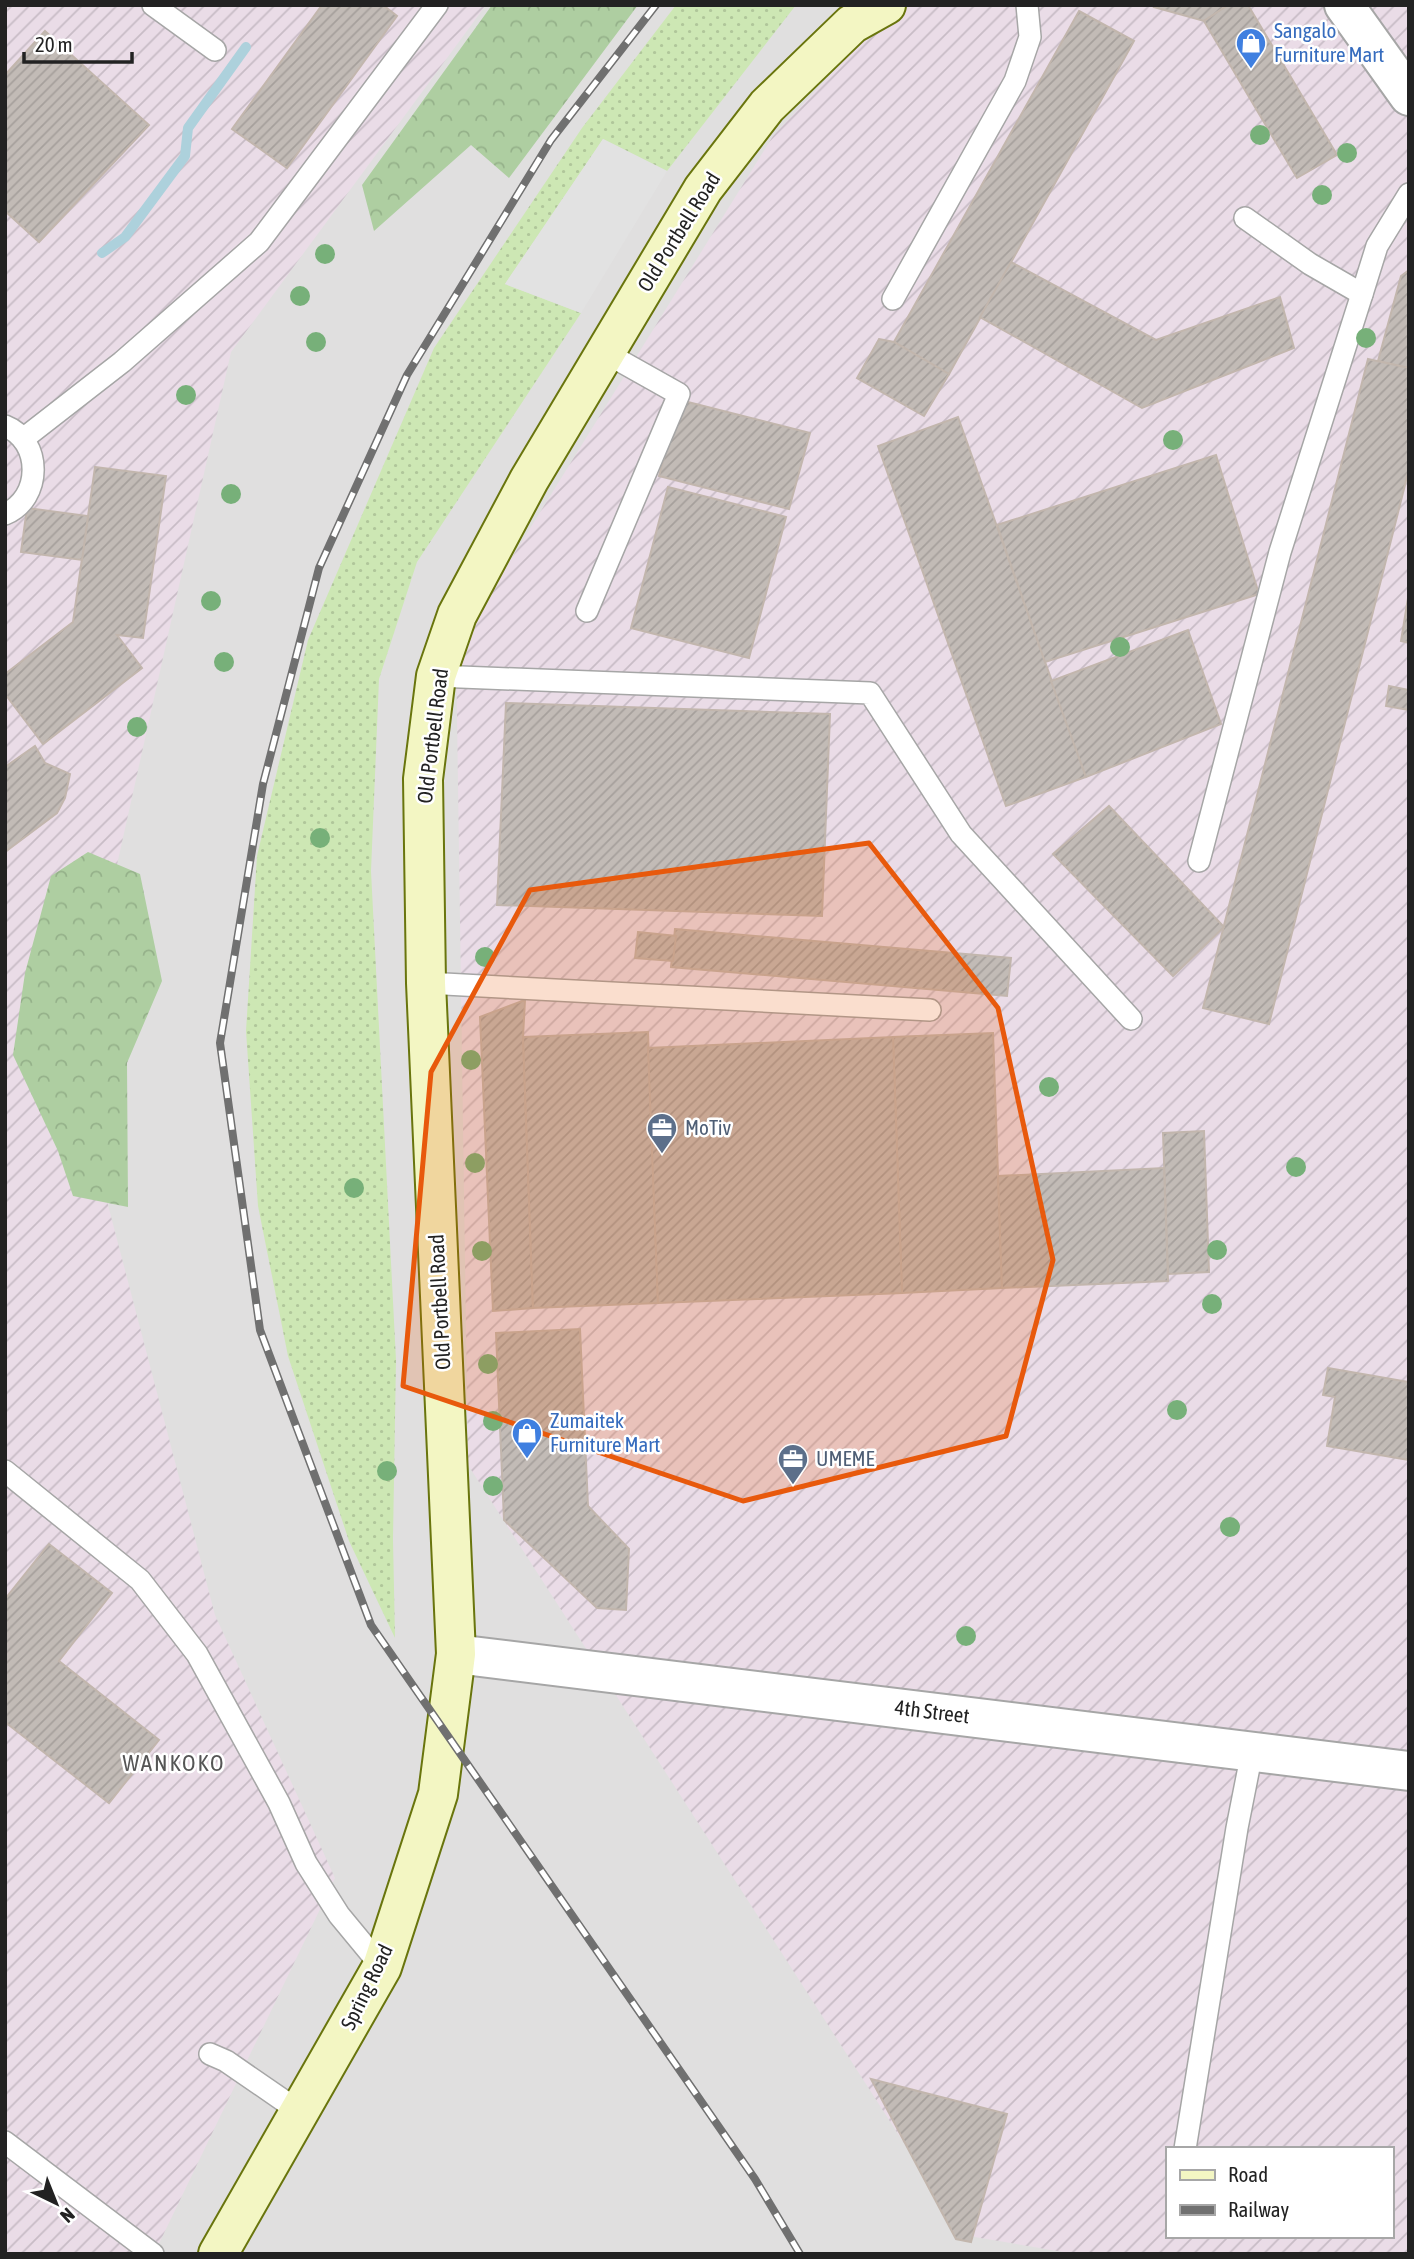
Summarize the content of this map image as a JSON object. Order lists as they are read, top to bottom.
{
  "streets": {
    "main road": ["Old Portbell Road", "Spring Road"],
    "street": ["4th Street"]
  },
  "crossings": [
    ["Old Portbell Road", "4th Street"],
    ["Old Portbell Road", "Spring Road"],
    ["4th Street", "Spring Road"]
  ],
  "districts": ["WANKOKO"],
  "places": {
    "shop": ["Sangalo Furniture Mart", "Zumaitek Furniture Mart"],
    "office": ["MoTiv", "UMEME"]
  },
  "legend": ["Road", "Railway"],
  "scale_bar": "20 m",
  "north": "bottom right"
}
